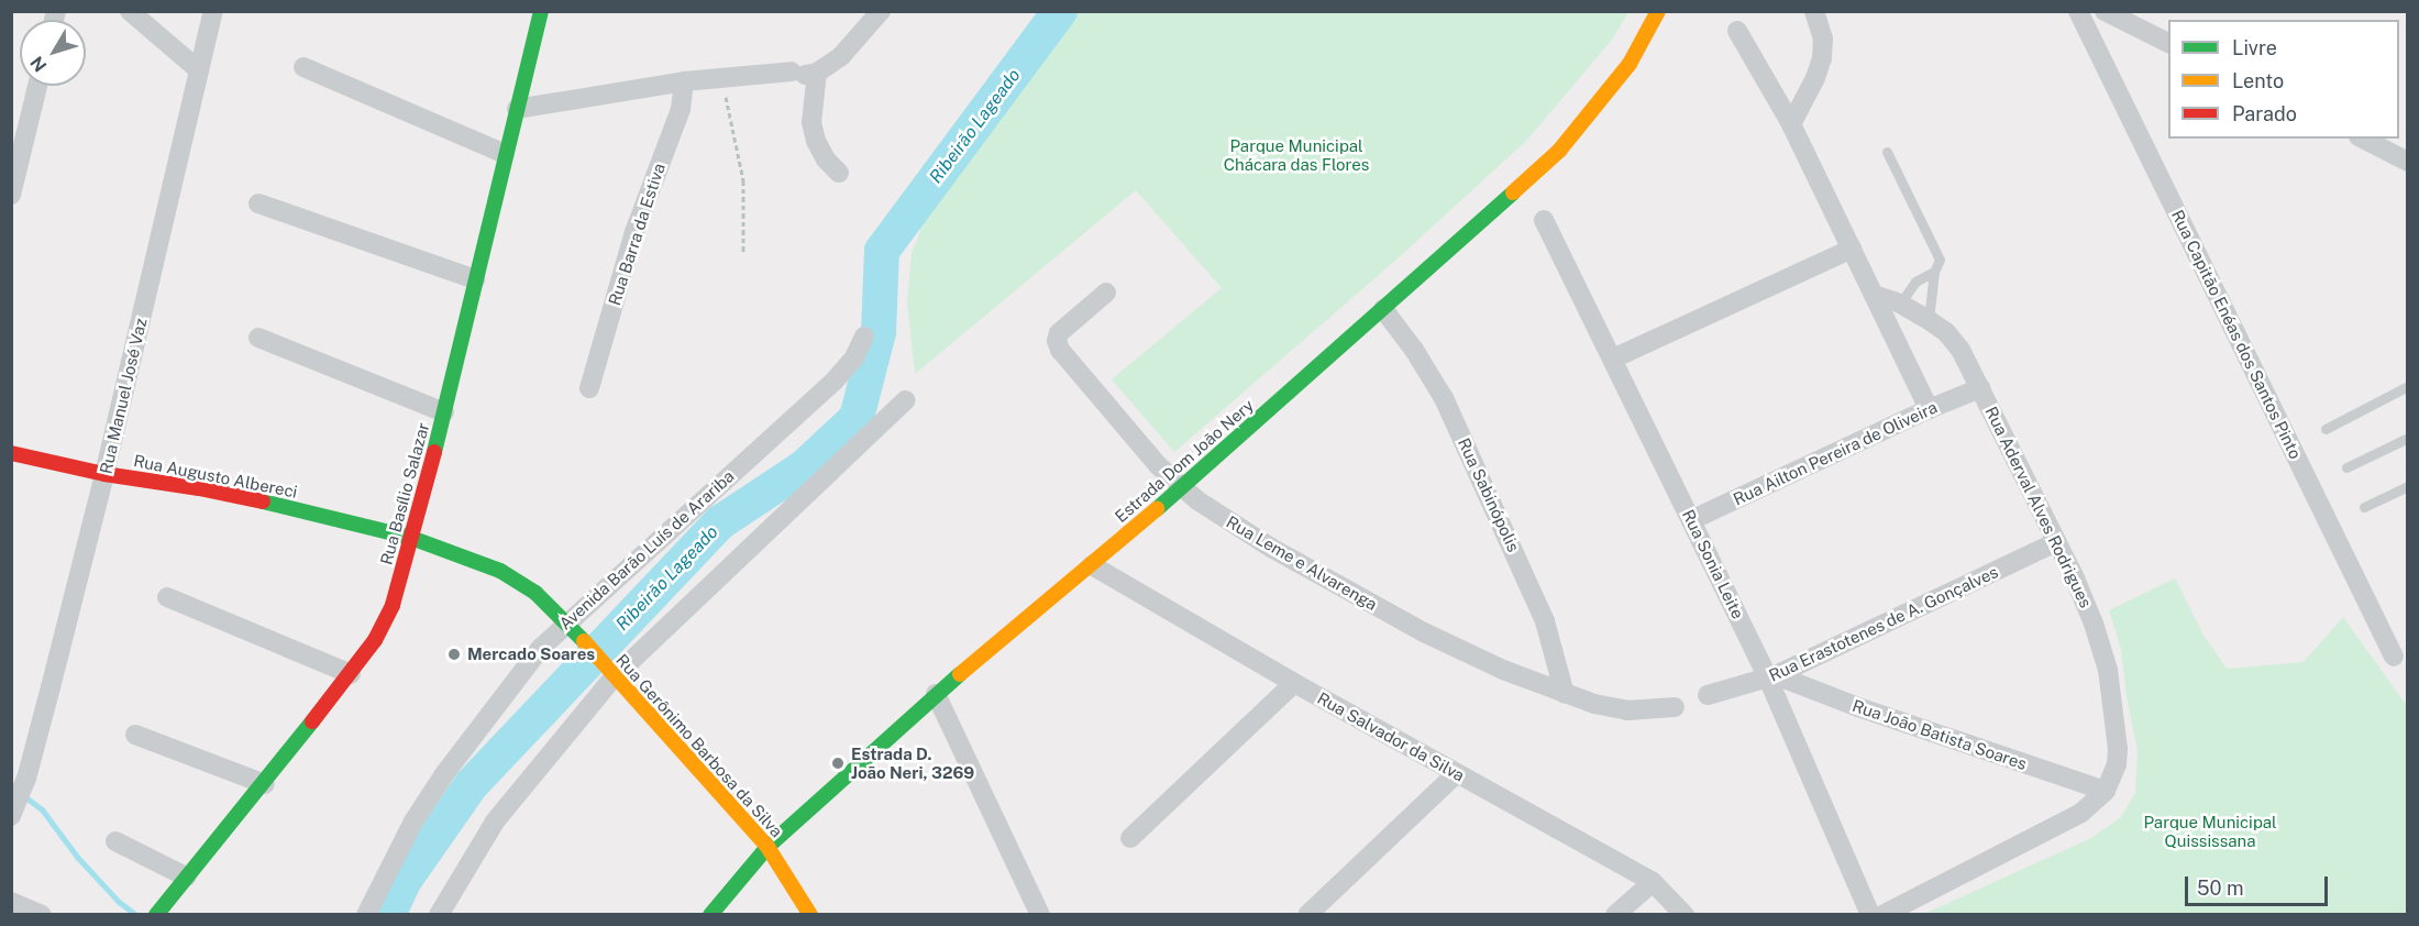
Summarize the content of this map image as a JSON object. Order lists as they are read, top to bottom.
{
  "streets": {
    "street": [
      "Rua Barra da Estiva",
      "Rua Capitão Enéas dos Santos Pinto",
      "Rua Manuel José Vaz",
      "Rua Ailton Pereira de Oliveira",
      "Estrada Dom João Nery",
      "Rua Augusto Albereci",
      "Rua Basílio Salazar",
      "Rua Sabinópolis",
      "Rua Aderval Alves Rodrigues",
      "Avenida Barão Luís de Arariba",
      "Rua Leme e Alvarenga",
      "Rua Sonia Leite",
      "Rua Erastotenes de A. Gonçalves",
      "Rua João Batista Soares",
      "Rua Salvador da Silva",
      "Rua Gerônimo Barbosa da Silva"
    ]
  },
  "crossings": [
    ["Rua Manuel José Vaz", "Rua Augusto Albereci"],
    ["Rua Ailton Pereira de Oliveira", "Rua Aderval Alves Rodrigues"],
    ["Rua Ailton Pereira de Oliveira", "Rua Sonia Leite"],
    ["Estrada Dom João Nery", "Rua Sabinópolis"],
    ["Estrada Dom João Nery", "Rua Leme e Alvarenga"],
    ["Estrada Dom João Nery", "Rua Salvador da Silva"],
    ["Estrada Dom João Nery", "Rua Gerônimo Barbosa da Silva"],
    ["Rua Augusto Albereci", "Rua Basílio Salazar"],
    ["Rua Augusto Albereci", "Rua Gerônimo Barbosa da Silva"],
    ["Rua Basílio Salazar", "Rua Gerônimo Barbosa da Silva"],
    ["Rua Sabinópolis", "Rua Leme e Alvarenga"],
    ["Rua Aderval Alves Rodrigues", "Rua Erastotenes de A. Gonçalves"],
    ["Rua Aderval Alves Rodrigues", "Rua João Batista Soares"],
    ["Avenida Barão Luís de Arariba", "Rua Gerônimo Barbosa da Silva"],
    ["Rua Sonia Leite", "Rua Erastotenes de A. Gonçalves"],
    ["Rua Sonia Leite", "Rua João Batista Soares"],
    ["Rua Erastotenes de A. Gonçalves", "Rua João Batista Soares"]
  ],
  "water": ["Ribeirão Lageado"],
  "parks": ["Parque Municipal Chácara das Flores", "Parque Municipal Quississana"],
  "places": ["Mercado Soares", "Estrada D. João Neri, 3269"],
  "legend": ["Livre", "Lento", "Parado"],
  "scale_bar": "50 m",
  "north": "bottom left"
}
